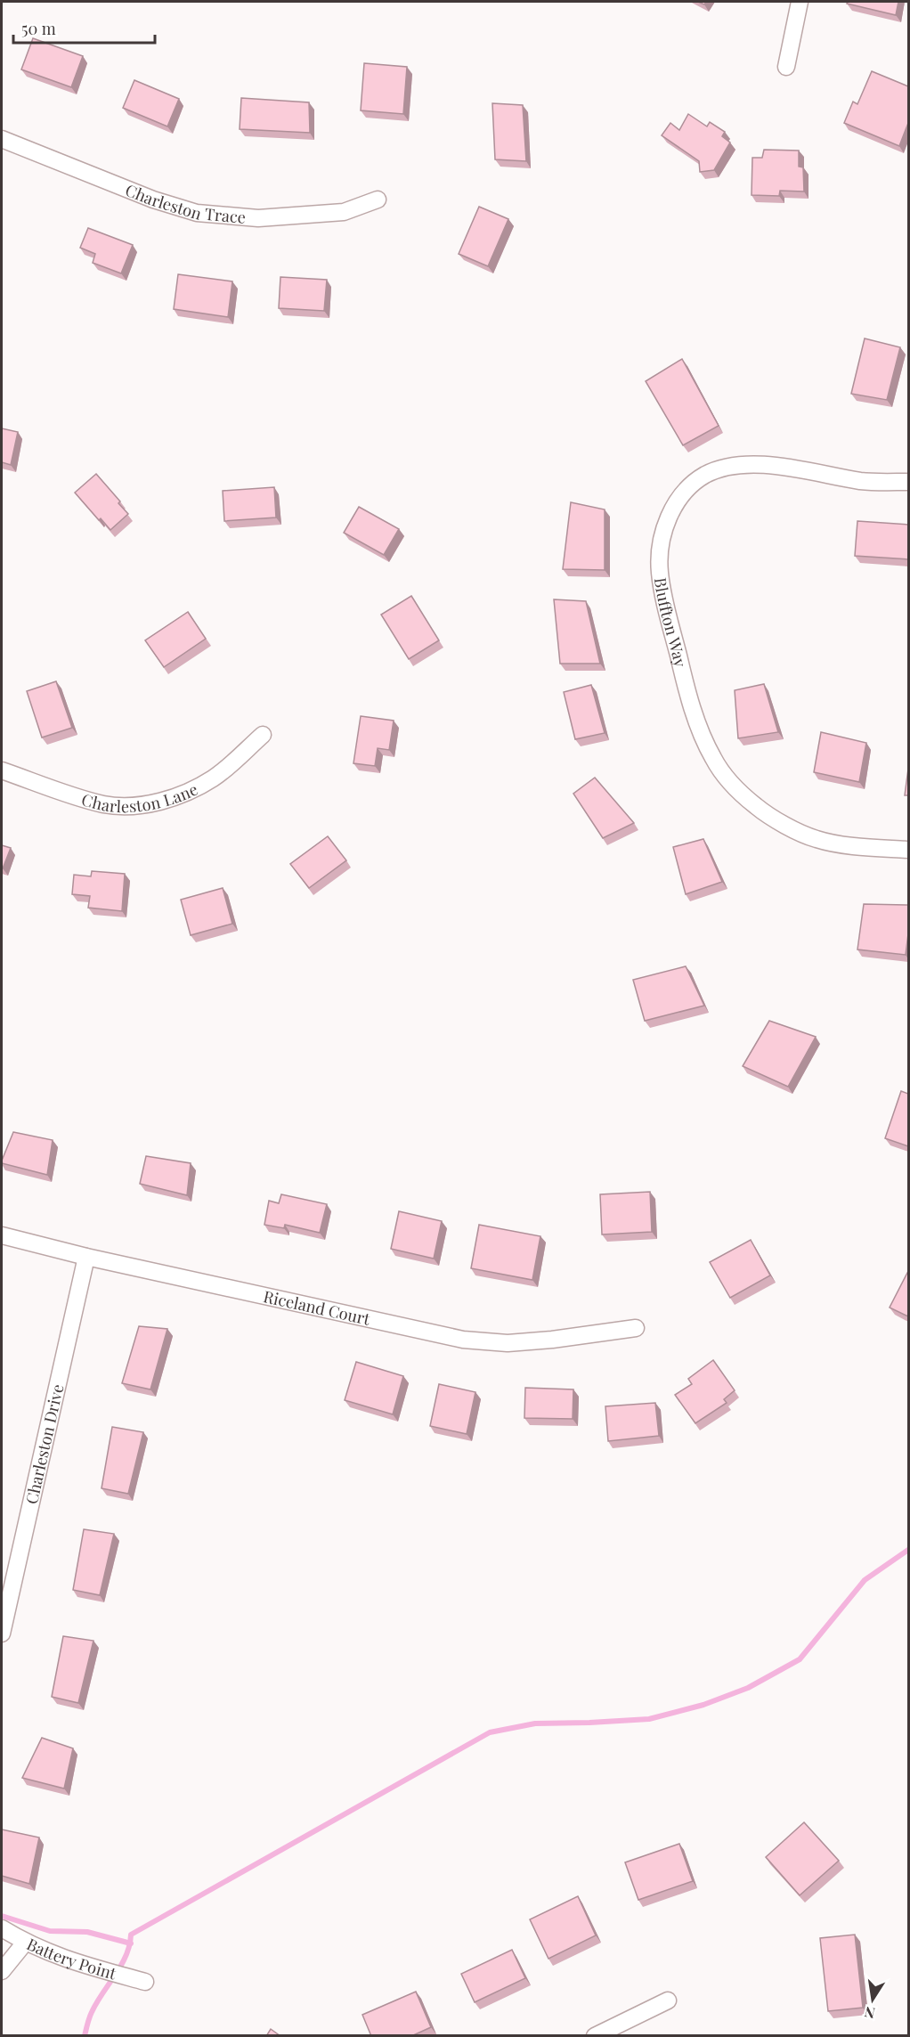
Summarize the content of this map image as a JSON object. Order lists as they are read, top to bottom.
{
  "streets": {
    "street": [
      "Charleston Trace",
      "Bluffton Way",
      "Charleston Lane",
      "Riceland Court",
      "Charleston Drive",
      "Battery Point"
    ]
  },
  "crossings": [
    ["Riceland Court", "Charleston Drive"]
  ],
  "scale_bar": "50 m",
  "north": "bottom"
}
